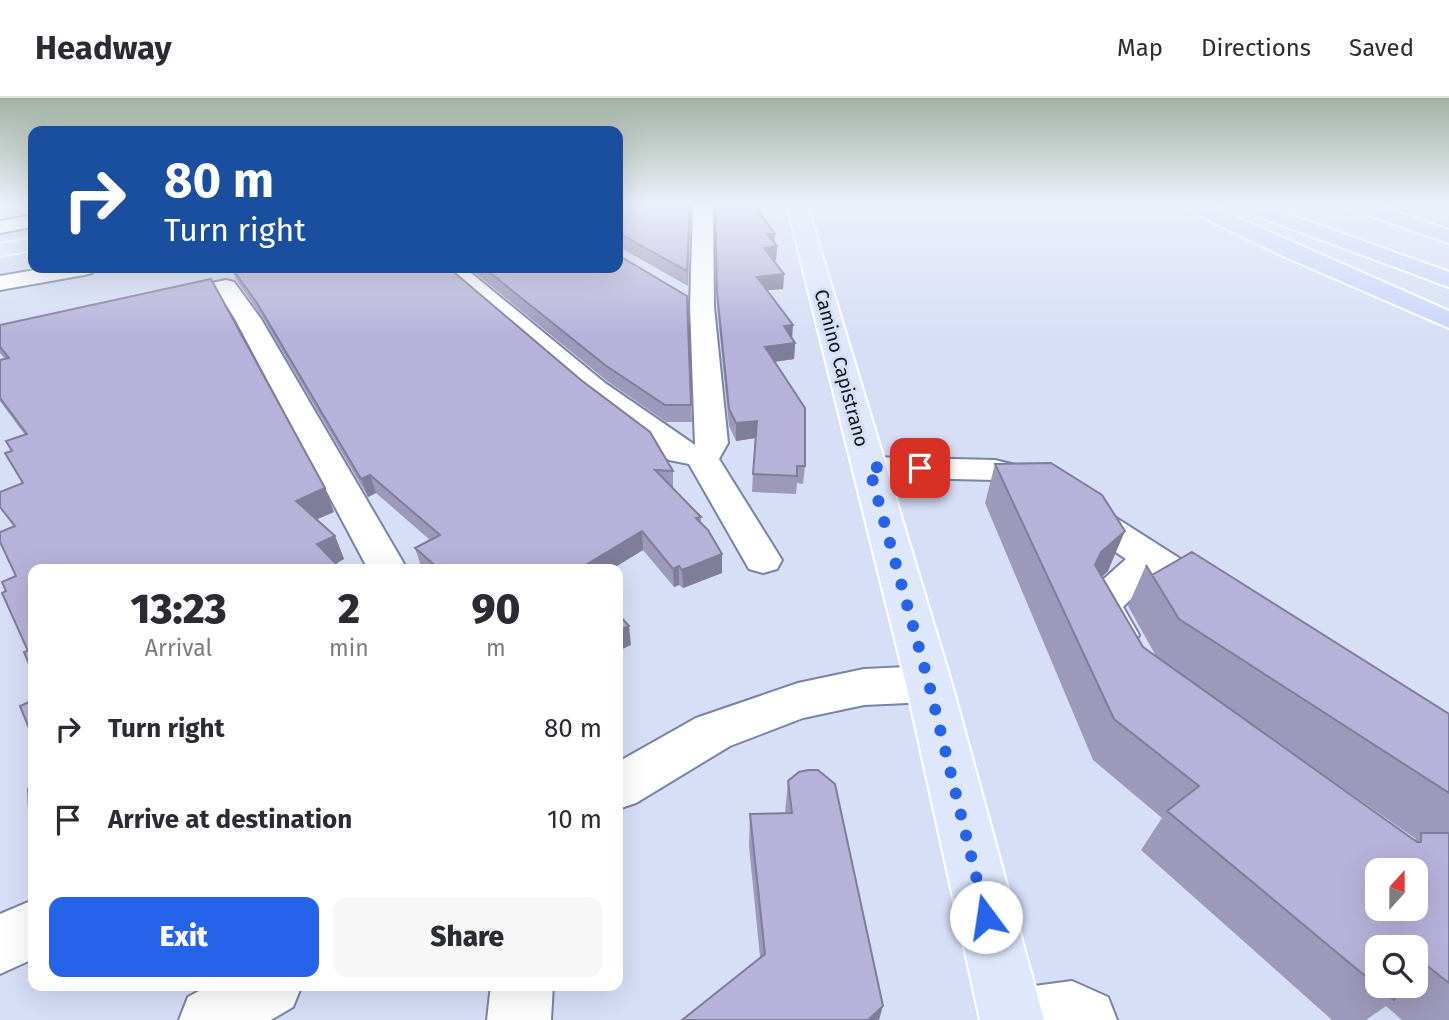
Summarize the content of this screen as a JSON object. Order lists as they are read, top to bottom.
{
  "streets": {
    "main road": ["Camino Capistrano"]
  },
  "north": "top",
  "page": {
    "header": "Headway",
    "nav": ["Map", "Directions", "Saved"],
    "turn": ["80 m", "Turn right"],
    "eta": [
      "13:23",
      "Arrival",
      "2",
      "min",
      "90",
      "m"
    ],
    "list": [
      {
        "name": "Turn right",
        "value": "80 m"
      },
      {
        "name": "Arrive at destination",
        "value": "10 m"
      }
    ],
    "buttons": ["Exit", "Share"]
  }
}
